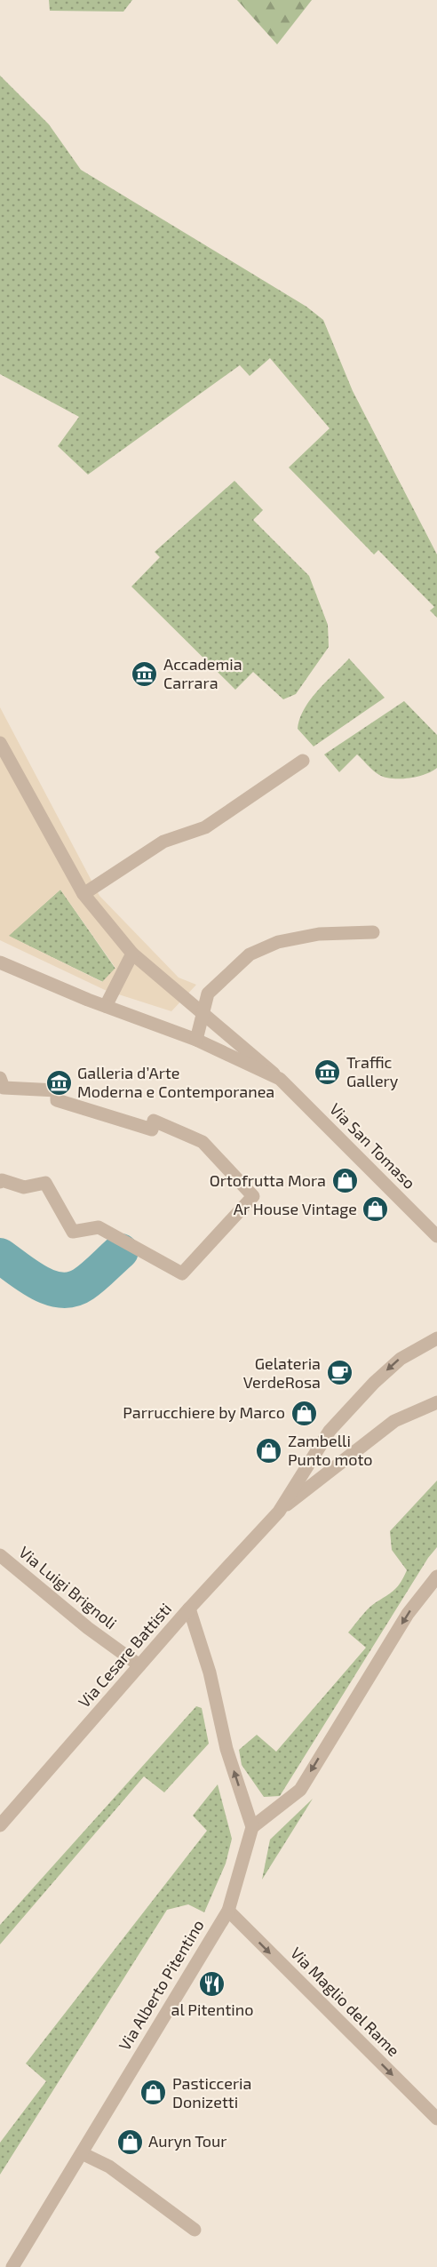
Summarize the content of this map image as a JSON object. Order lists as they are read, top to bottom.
{
  "streets": {
    "street": [
      "Via San Tomaso",
      "Via Luigi Brignoli",
      "Via Cesare Battisti",
      "Via Alberto Pitentino",
      "Via Maglio del Rame"
    ]
  },
  "crossings": [
    ["Via Luigi Brignoli", "Via Cesare Battisti"],
    ["Via Alberto Pitentino", "Via Maglio del Rame"]
  ],
  "one_way": ["Via Maglio del Rame"],
  "places": {
    "museum": ["Accademia Carrara", "Traffic Gallery", "Galleria d’Arte Moderna e Contemporanea"],
    "shop": [
      "Ortofrutta Mora",
      "Ar House Vintage",
      "Parrucchiere by Marco",
      "Zambelli Punto moto",
      "Pasticceria Donizetti",
      "Auryn Tour"
    ],
    "cafe": ["Gelateria VerdeRosa"],
    "restaurant": ["al Pitentino"]
  }
}
